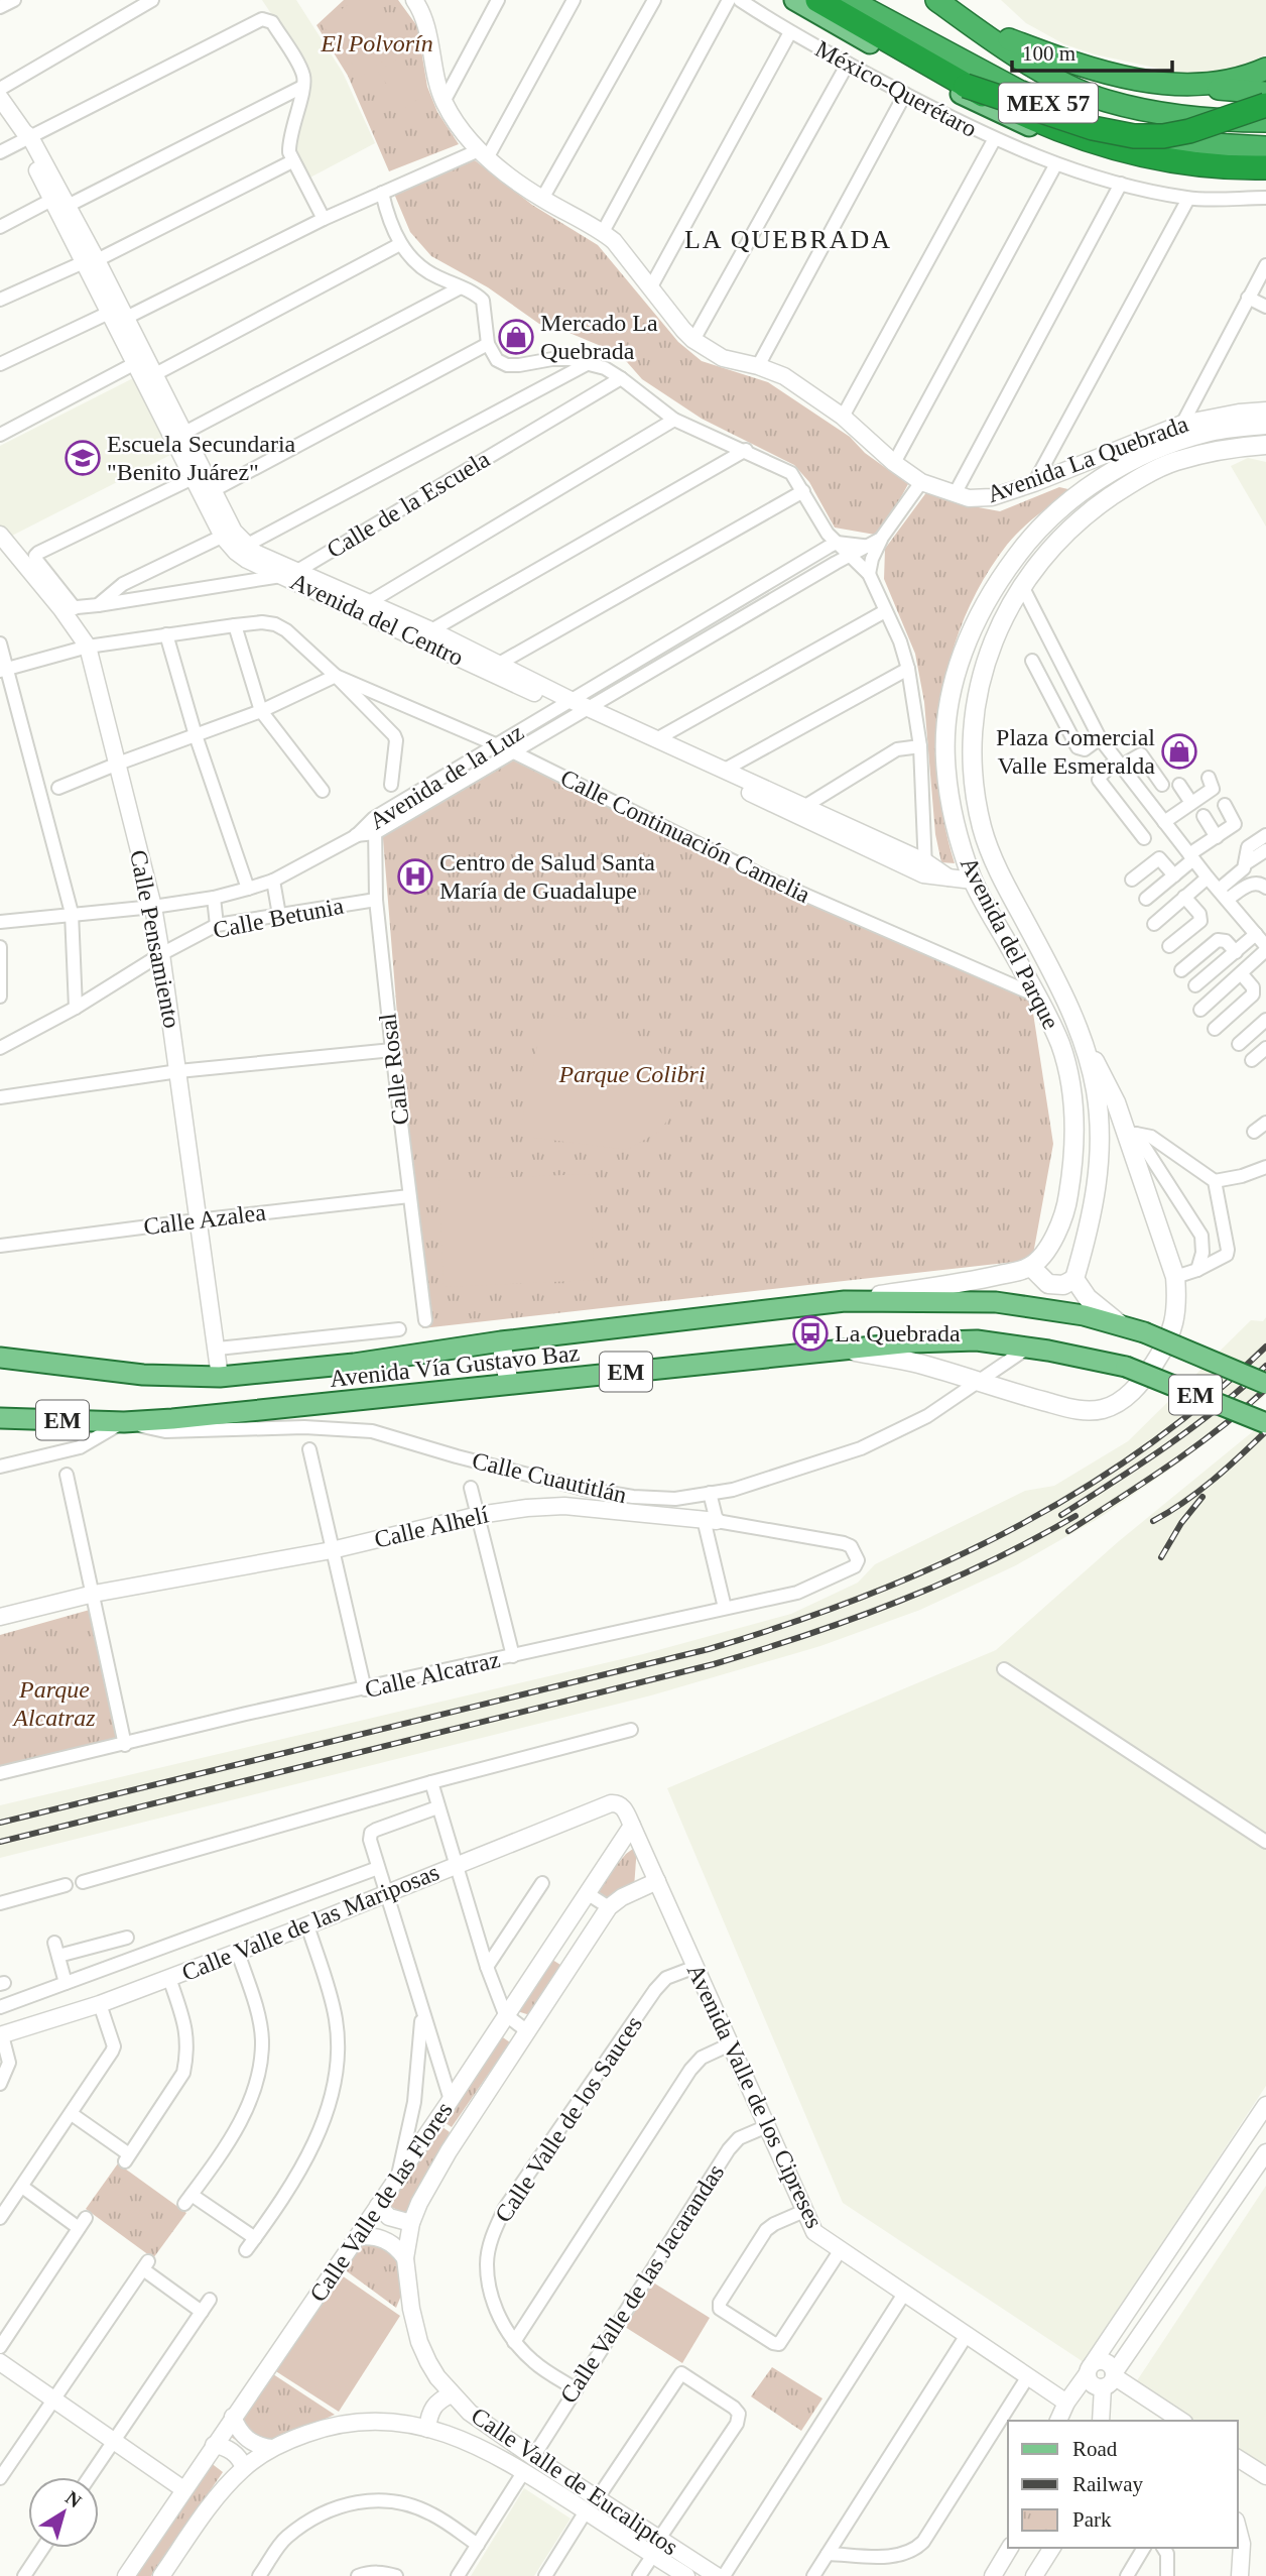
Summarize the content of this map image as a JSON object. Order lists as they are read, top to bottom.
{
  "streets": {
    "highway": ["MEX 57"],
    "main road": ["Avenida del Parque", "Avenida Vía Gustavo Baz", "EM"],
    "street": [
      "México-Querétaro",
      "Avenida La Quebrada",
      "Calle de la Escuela",
      "Avenida del Centro",
      "Avenida de la Luz",
      "Calle Continuación Camelia",
      "Calle Betunia",
      "Calle Pensamiento",
      "Calle Rosal",
      "Calle Azalea",
      "Calle Cuautitlán",
      "Calle Alhelí",
      "Calle Alcatraz",
      "Calle Valle de las Mariposas",
      "Avenida Valle de los Cipreses",
      "Calle Valle de los Sauces",
      "Calle Valle de las Flores",
      "Calle Valle de las Jacarandas",
      "Calle Valle de Eucaliptos"
    ]
  },
  "crossings": [
    ["Calle de la Escuela", "Avenida del Centro"],
    ["Calle de la Escuela", "Calle Pensamiento"],
    ["Avenida del Centro", "Avenida de la Luz"],
    ["Avenida del Centro", "Avenida del Parque"],
    ["Avenida de la Luz", "Calle Continuación Camelia"],
    ["Avenida de la Luz", "Calle Rosal"],
    ["Calle Continuación Camelia", "Calle Pensamiento"],
    ["Calle Continuación Camelia", "Avenida del Parque"],
    ["Calle Betunia", "Calle Pensamiento"],
    ["Calle Betunia", "Calle Rosal"],
    ["Calle Pensamiento", "Calle Azalea"],
    ["Calle Pensamiento", "Avenida Vía Gustavo Baz"],
    ["Calle Pensamiento", "EM"],
    ["Calle Rosal", "Calle Azalea"],
    ["Avenida Vía Gustavo Baz", "EM"],
    ["Avenida Vía Gustavo Baz", "Calle Cuautitlán"],
    ["EM", "Calle Cuautitlán"],
    ["Calle Alhelí", "Calle Alcatraz"],
    ["Calle Valle de las Mariposas", "Avenida Valle de los Cipreses"],
    ["Avenida Valle de los Cipreses", "Calle Valle de los Sauces"],
    ["Avenida Valle de los Cipreses", "Calle Valle de las Flores"],
    ["Avenida Valle de los Cipreses", "Calle Valle de las Jacarandas"],
    ["Calle Valle de los Sauces", "Calle Valle de las Jacarandas"],
    ["Calle Valle de las Flores", "Calle Valle de Eucaliptos"],
    ["Calle Valle de las Jacarandas", "Calle Valle de Eucaliptos"]
  ],
  "districts": ["LA QUEBRADA"],
  "parks": ["El Polvorín", "Parque Colibri", "Parque Alcatraz"],
  "places": {
    "shop": ["Mercado La Quebrada", "Plaza Comercial Valle Esmeralda"],
    "school or university": ["Escuela Secundaria \"Benito Juárez\""],
    "hospital": ["Centro de Salud Santa María de Guadalupe"],
    "bus stop": ["La Quebrada"]
  },
  "legend": ["Road", "Railway", "Park"],
  "scale_bar": "100 m",
  "north": "top right"
}
